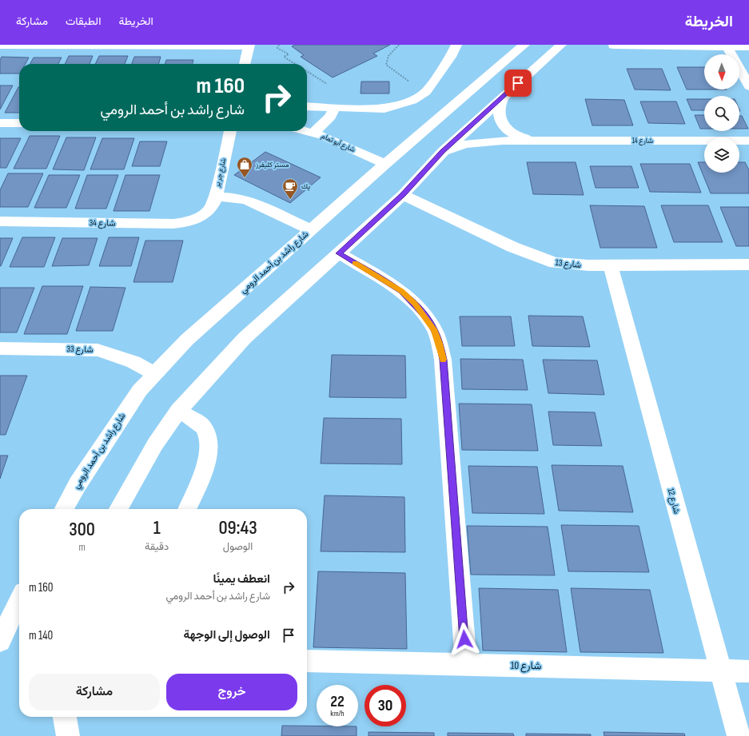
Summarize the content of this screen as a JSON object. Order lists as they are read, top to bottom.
{
  "streets": {
    "street": [
      "شارع 14",
      "شارع أبو تمام",
      "شارع جر ير",
      "شارع 34",
      "شارع راشد بن أحمد الرومي",
      "شارع 13",
      "شارع 33",
      "شارع 12",
      "شارع 10"
    ]
  },
  "crossings": [
    ["شارع أبو تمام", "شارع راشد بن أحمد الرومي"],
    ["شارع جر ير", "شارع 34"],
    ["شارع راشد بن أحمد الرومي", "شارع 33"],
    ["شارع 13", "شارع 12"],
    ["شارع 12", "شارع 10"]
  ],
  "places": {
    "shop": ["مستر كليفرز"],
    "cafe": ["پك"]
  },
  "north": "bottom",
  "page": {
    "header": "الخريطة",
    "nav": ["الخريطة", "الطبقات", "مشاركة"],
    "turn": ["160 m", "شارع راشد بن أحمد الرومي"],
    "eta": [
      "09:43",
      "الوصول",
      "1",
      "دقيقة",
      "300",
      "m"
    ],
    "list": [
      {
        "name": "انعطف يمينًا",
        "note": "شارع راشد بن أحمد الرومي",
        "value": "160 m"
      },
      {
        "name": "الوصول إلى الوجهة",
        "value": "140 m"
      }
    ],
    "buttons": ["خروج", "مشاركة"],
    "speed": "22 km/h",
    "limit": "30"
  }
}
